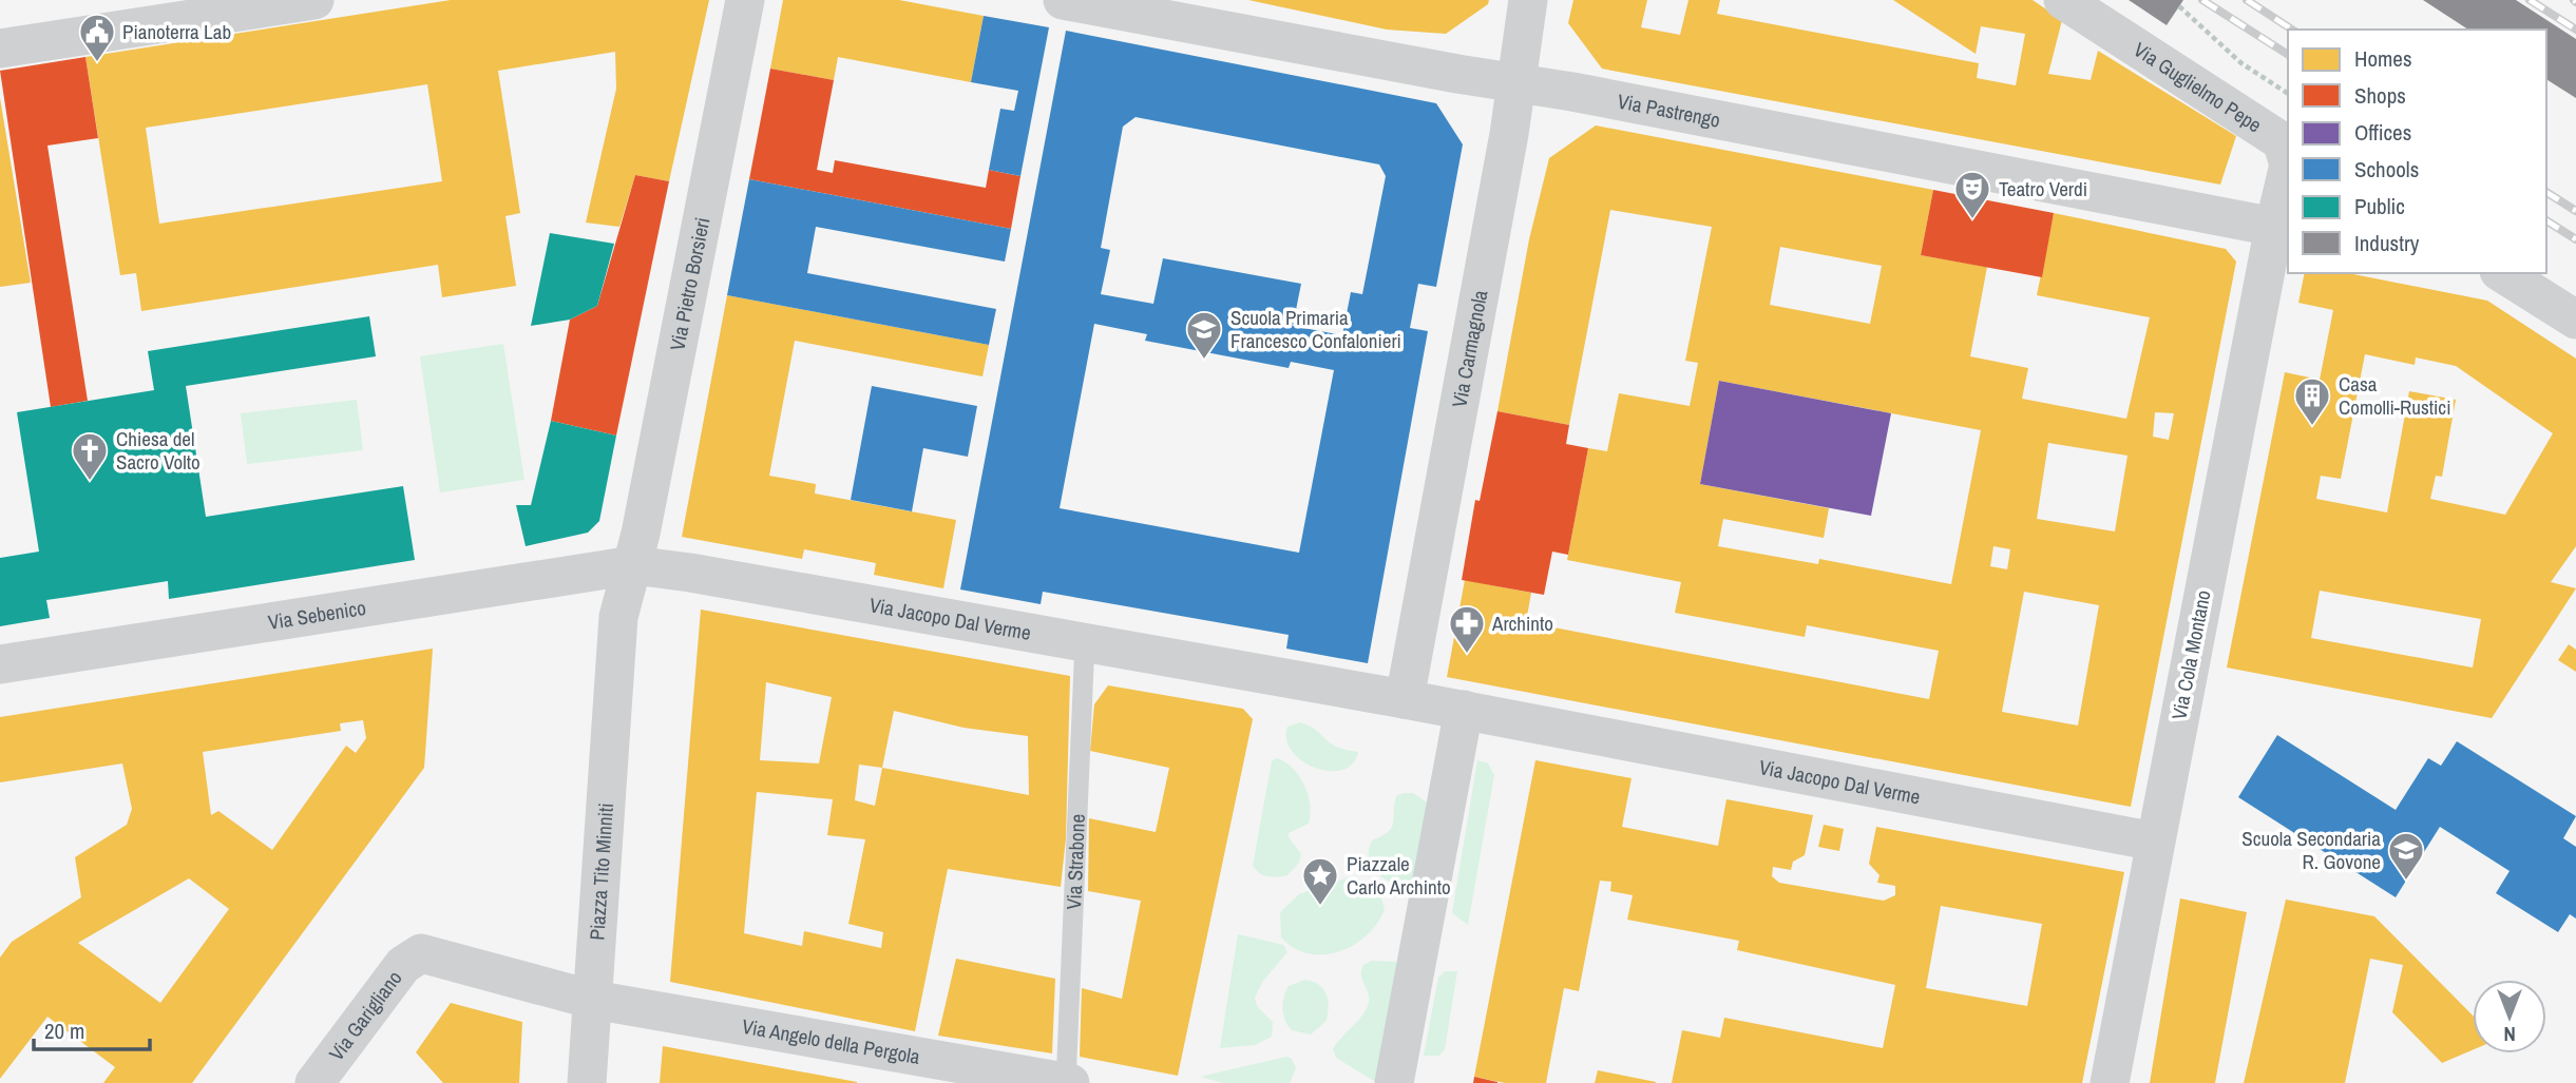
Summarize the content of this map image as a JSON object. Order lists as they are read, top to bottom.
{
  "streets": {
    "street": [
      "Via Guglielmo Pepe",
      "Via Pastrengo",
      "Via Pietro Borsieri",
      "Via Carmagnola",
      "Via Sebenico",
      "Via Jacopo Dal Verme",
      "Via Cola Montano",
      "Piazza Tito Minniti",
      "Via Garigliano",
      "Via Angelo della Pergola"
    ],
    "lane": ["Via Strabone"]
  },
  "crossings": [
    ["Via Guglielmo Pepe", "Via Pastrengo"],
    ["Via Guglielmo Pepe", "Via Cola Montano"],
    ["Via Pastrengo", "Via Carmagnola"],
    ["Via Pastrengo", "Via Cola Montano"],
    ["Via Pietro Borsieri", "Via Sebenico"],
    ["Via Pietro Borsieri", "Via Jacopo Dal Verme"],
    ["Via Pietro Borsieri", "Piazza Tito Minniti"],
    ["Via Carmagnola", "Via Jacopo Dal Verme"],
    ["Via Sebenico", "Via Jacopo Dal Verme"],
    ["Via Sebenico", "Piazza Tito Minniti"],
    ["Via Jacopo Dal Verme", "Via Cola Montano"],
    ["Via Jacopo Dal Verme", "Via Strabone"],
    ["Via Jacopo Dal Verme", "Piazza Tito Minniti"],
    ["Via Strabone", "Via Angelo della Pergola"],
    ["Piazza Tito Minniti", "Via Garigliano"],
    ["Piazza Tito Minniti", "Via Angelo della Pergola"],
    ["Via Garigliano", "Via Angelo della Pergola"]
  ],
  "places": {
    "public building": ["Pianoterra Lab"],
    "theatre": ["Teatro Verdi"],
    "school or university": ["Scuola Primaria Francesco Confalonieri", "Scuola Secondaria R. Govone"],
    "building": ["Casa Comolli-Rustici"],
    "church": ["Chiesa del Sacro Volto"],
    "pharmacy": ["Archinto"],
    "place": ["Piazzale Carlo Archinto"]
  },
  "legend": [
    "Homes",
    "Shops",
    "Offices",
    "Schools",
    "Public",
    "Industry"
  ],
  "scale_bar": "20 m",
  "north": "bottom"
}
